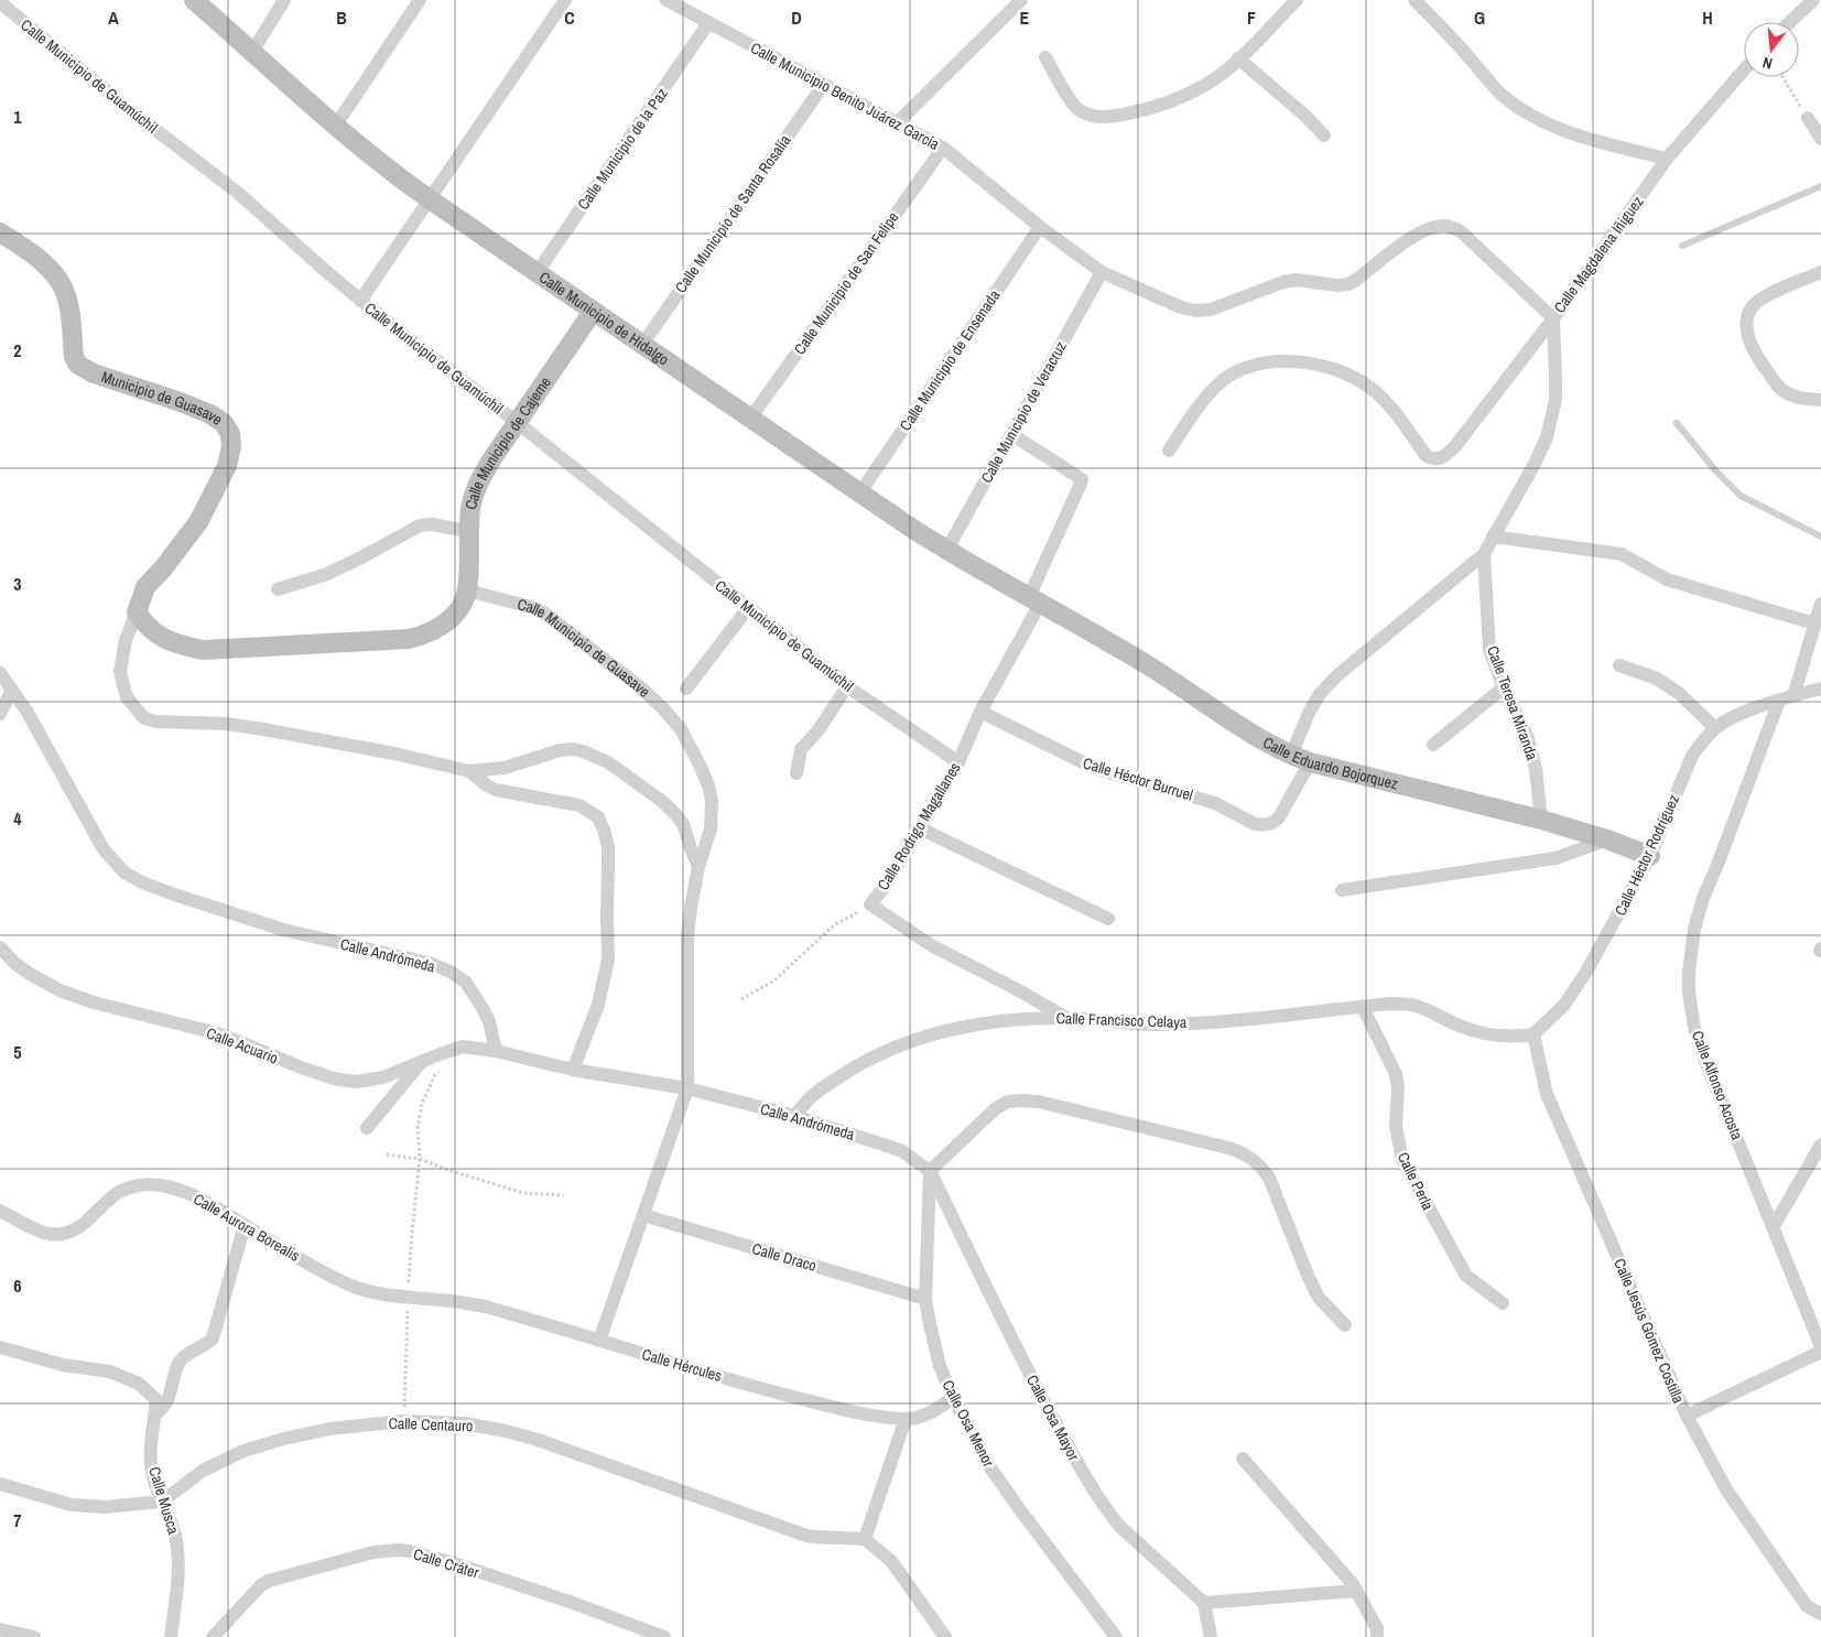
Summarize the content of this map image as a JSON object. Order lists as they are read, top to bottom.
{
  "streets": {
    "street": [
      "Calle Municipio de Guamúchil",
      "Calle Municipio Benito Juárez García",
      "Calle Municipio de la Paz",
      "Calle Municipio de Santa Rosalía",
      "Calle Magdalena Iñiguez",
      "Calle Municipio de San Felipe",
      "Calle Municipio de Hidalgo",
      "Calle Municipio de Ensenada",
      "Municipio de Guasave",
      "Calle Municipio de Veracruz",
      "Calle Municipio de Cajeme",
      "Calle Municipio de Guasave",
      "Calle Teresa Miranda",
      "Calle Eduardo Bojorquez",
      "Calle Héctor Burruel",
      "Calle Rodrigo Magallanes",
      "Calle Héctor Rodríguez",
      "Calle Andrómeda",
      "Calle Francisco Celaya",
      "Calle Acuario",
      "Calle Alfonso Acosta",
      "Calle Perla",
      "Calle Aurora Borealis",
      "Calle Draco",
      "Calle Jesús Gómez Costilla",
      "Calle Hércules",
      "Calle Osa Mayor",
      "Calle Osa Menor",
      "Calle Centauro",
      "Calle Musca",
      "Calle Cráter"
    ]
  },
  "crossings": [
    ["Calle Municipio de Guamúchil", "Calle Municipio de Cajeme"],
    ["Calle Municipio de Guamúchil", "Calle Rodrigo Magallanes"],
    ["Calle Municipio Benito Juárez García", "Calle Municipio de la Paz"],
    ["Calle Municipio Benito Juárez García", "Calle Municipio de Santa Rosalía"],
    ["Calle Municipio Benito Juárez García", "Calle Magdalena Iñiguez"],
    ["Calle Municipio Benito Juárez García", "Calle Municipio de San Felipe"],
    ["Calle Municipio Benito Juárez García", "Calle Municipio de Ensenada"],
    ["Calle Municipio Benito Juárez García", "Calle Municipio de Veracruz"],
    ["Calle Municipio de la Paz", "Calle Municipio de Hidalgo"],
    ["Calle Municipio de Santa Rosalía", "Calle Municipio de Hidalgo"],
    ["Calle Magdalena Iñiguez", "Calle Teresa Miranda"],
    ["Calle Magdalena Iñiguez", "Calle Eduardo Bojorquez"],
    ["Calle Municipio de San Felipe", "Calle Municipio de Hidalgo"],
    ["Calle Municipio de Hidalgo", "Calle Municipio de Ensenada"],
    ["Calle Municipio de Hidalgo", "Calle Municipio de Veracruz"],
    ["Calle Municipio de Hidalgo", "Calle Municipio de Cajeme"],
    ["Calle Municipio de Hidalgo", "Calle Eduardo Bojorquez"],
    ["Calle Municipio de Hidalgo", "Calle Rodrigo Magallanes"],
    ["Calle Municipio de Veracruz", "Calle Rodrigo Magallanes"],
    ["Calle Municipio de Cajeme", "Calle Municipio de Guasave"],
    ["Calle Municipio de Guasave", "Calle Andrómeda"],
    ["Calle Municipio de Guasave", "Calle Draco"],
    ["Calle Municipio de Guasave", "Calle Hércules"],
    ["Calle Teresa Miranda", "Calle Eduardo Bojorquez"],
    ["Calle Eduardo Bojorquez", "Calle Héctor Burruel"],
    ["Calle Eduardo Bojorquez", "Calle Rodrigo Magallanes"],
    ["Calle Eduardo Bojorquez", "Calle Héctor Rodríguez"],
    ["Calle Héctor Burruel", "Calle Rodrigo Magallanes"],
    ["Calle Héctor Rodríguez", "Calle Francisco Celaya"],
    ["Calle Héctor Rodríguez", "Calle Alfonso Acosta"],
    ["Calle Héctor Rodríguez", "Calle Jesús Gómez Costilla"],
    ["Calle Andrómeda", "Calle Francisco Celaya"],
    ["Calle Andrómeda", "Calle Acuario"],
    ["Calle Andrómeda", "Calle Osa Mayor"],
    ["Calle Andrómeda", "Calle Osa Menor"],
    ["Calle Francisco Celaya", "Calle Perla"],
    ["Calle Francisco Celaya", "Calle Jesús Gómez Costilla"],
    ["Calle Aurora Borealis", "Calle Hércules"],
    ["Calle Draco", "Calle Osa Menor"],
    ["Calle Hércules", "Calle Osa Menor"],
    ["Calle Osa Mayor", "Calle Osa Menor"],
    ["Calle Centauro", "Calle Musca"]
  ],
  "north": "bottom",
  "grid": {
    "columns": [
      "A",
      "B",
      "C",
      "D",
      "E",
      "F",
      "G",
      "H"
    ],
    "rows": [
      "1",
      "2",
      "3",
      "4",
      "5",
      "6",
      "7"
    ]
  }
}
